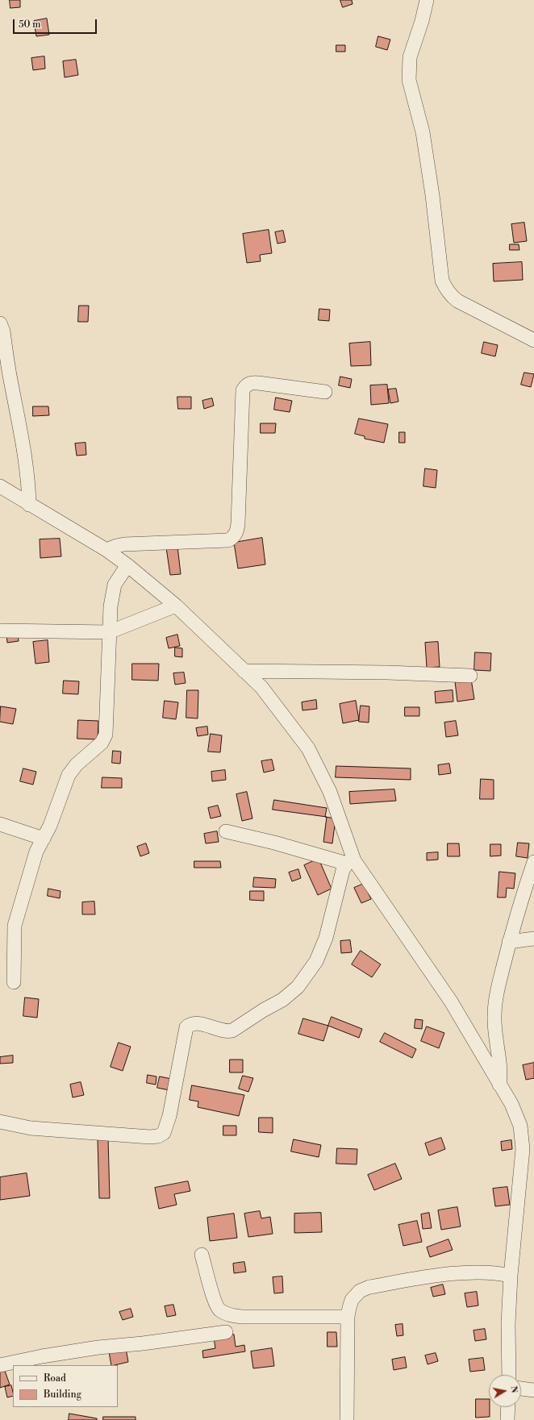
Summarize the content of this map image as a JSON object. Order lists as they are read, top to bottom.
{
  "legend": ["Road", "Building"],
  "scale_bar": "50 m",
  "north": "right"
}
